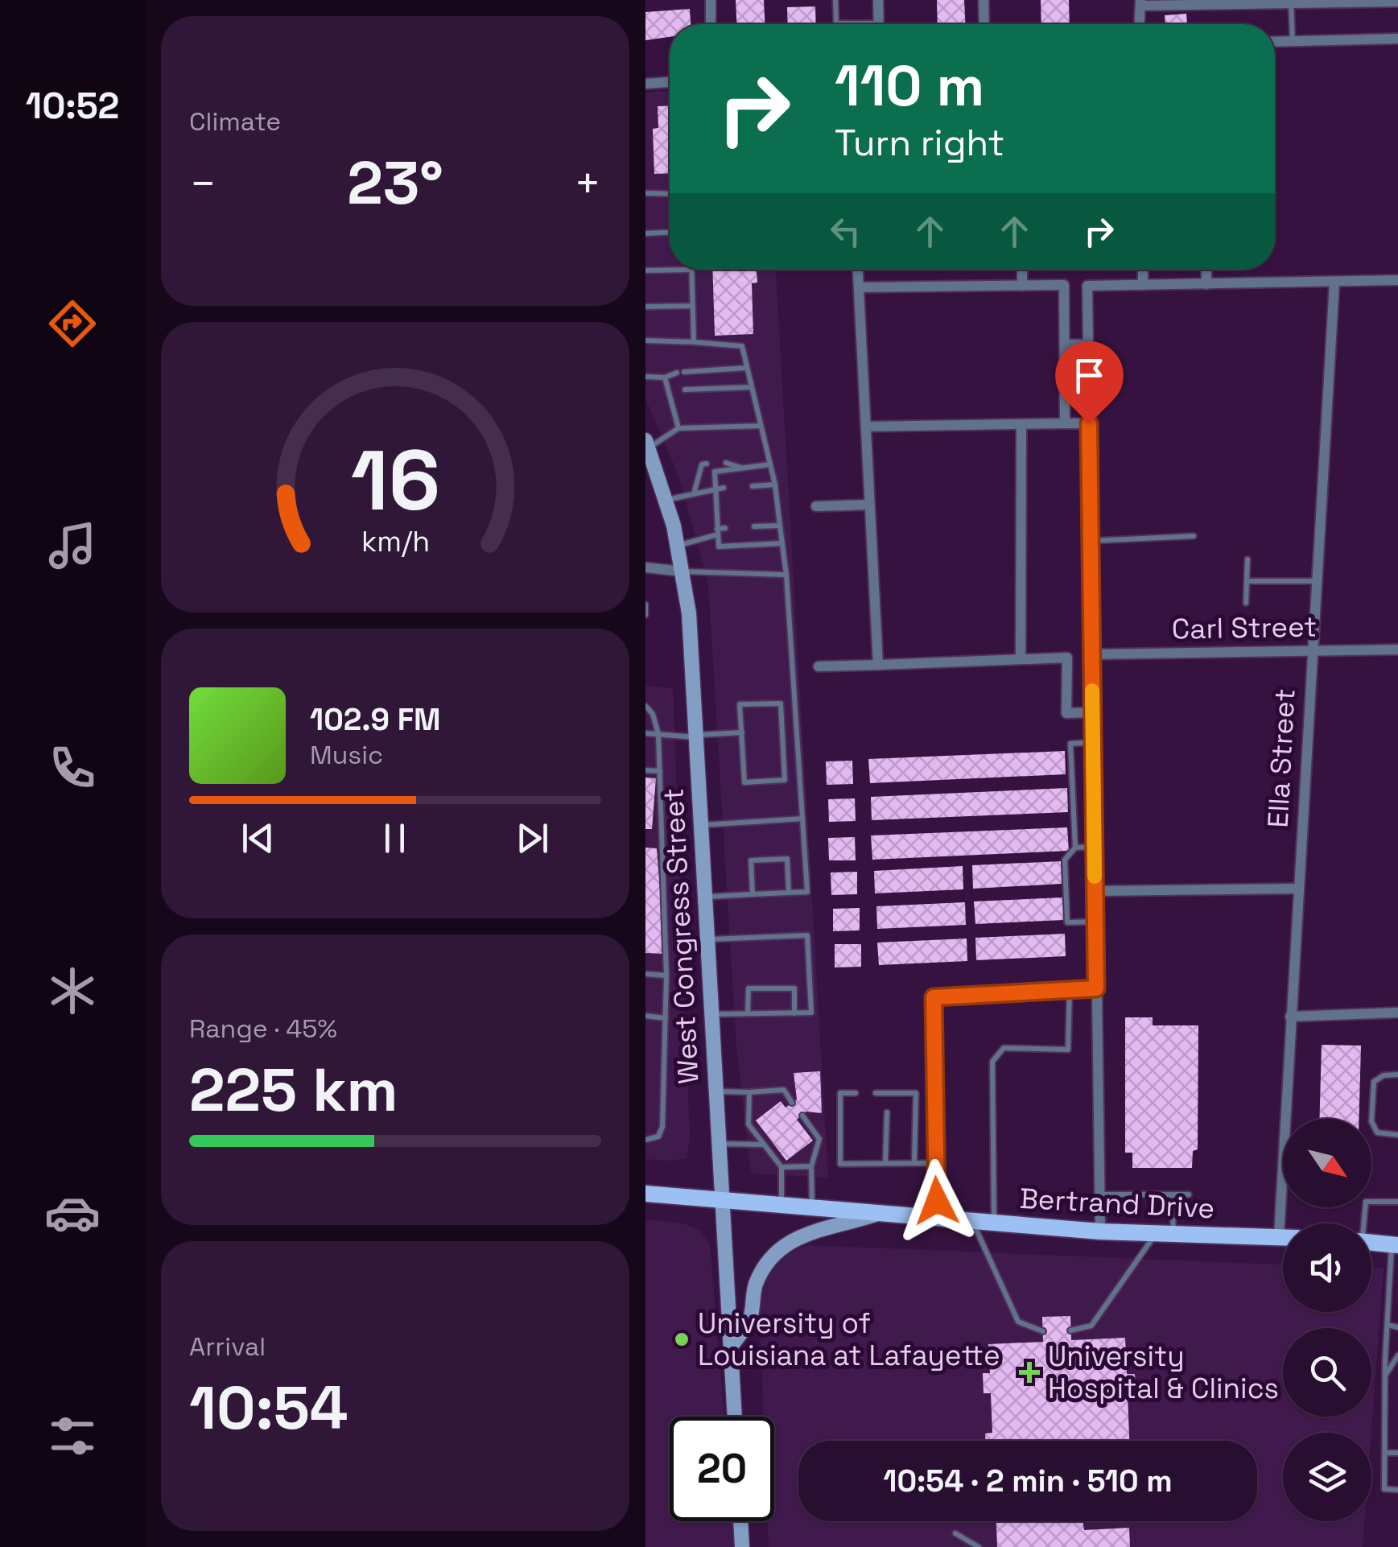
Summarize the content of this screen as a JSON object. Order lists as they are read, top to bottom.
{
  "streets": {
    "main road": ["West Congress Street", "Bertrand Drive"],
    "street": ["Carl Street", "Ella Street"]
  },
  "crossings": [
    ["Carl Street", "Ella Street"],
    ["Ella Street", "Bertrand Drive"],
    ["West Congress Street", "Bertrand Drive"]
  ],
  "places": {
    "other": ["University of Louisiana at Lafayette"],
    "health": ["University Hospital & Clinics"]
  },
  "north": "bottom right",
  "page": {
    "tabs": "10:52",
    "tile": [
      "Climate",
      ["Range · 45%", "225 km"],
      ["Arrival", "10:54"]
    ],
    "turn": ["110 m", "Turn right"],
    "heat": ["−", "23°", "+"],
    "song": ["102.9 FM", "Music"],
    "limit": "20",
    "trip": "10:54 · 2 min · 510 m",
    "gauge": ["16", "km/h"]
  }
}
